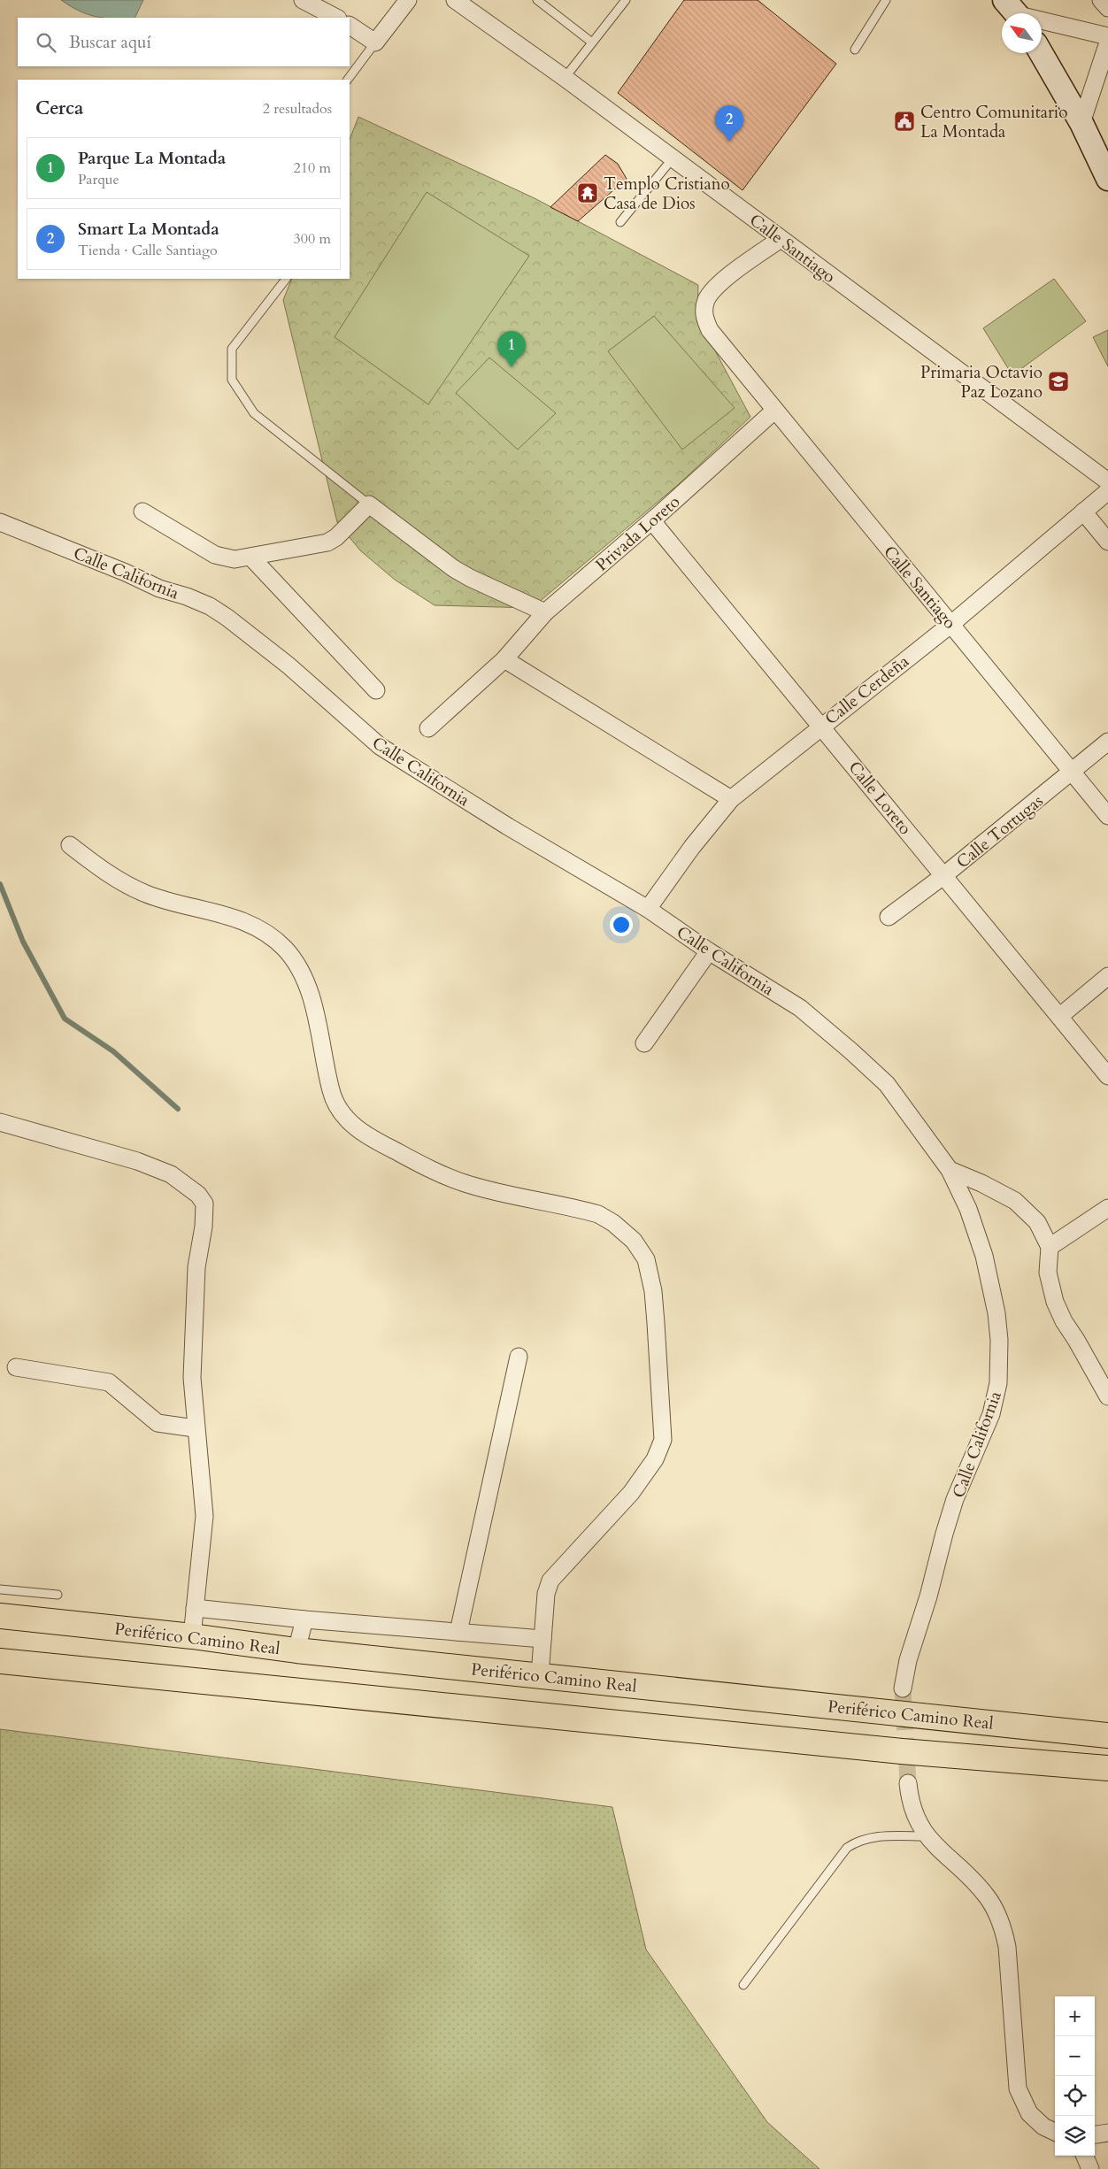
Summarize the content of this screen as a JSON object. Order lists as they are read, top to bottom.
{
  "streets": {
    "highway": ["Periférico Camino Real"],
    "street": [
      "Calle Santiago",
      "Privada Loreto",
      "Calle California",
      "Calle Cerdeña",
      "Calle Loreto",
      "Calle Tortugas"
    ]
  },
  "crossings": [
    ["Calle Santiago", "Privada Loreto"],
    ["Calle Santiago", "Calle Cerdeña"],
    ["Calle Santiago", "Calle Tortugas"],
    ["Privada Loreto", "Calle Loreto"],
    ["Calle California", "Calle Cerdeña"],
    ["Calle Cerdeña", "Calle Loreto"],
    ["Calle Loreto", "Calle Tortugas"]
  ],
  "places": {
    "public building": ["Centro Comunitario La Montada"],
    "temple": ["Templo Cristiano Casa de Dios"],
    "school or university": ["Primaria Octavio Paz Lozano"]
  },
  "north": "top left",
  "page": {
    "search": "Buscar aquí",
    "heading": ["Cerca", "2 resultados"],
    "pins": ["2", "1"],
    "list": [
      {
        "mark": "1",
        "name": "Parque La Montada",
        "note": "Parque",
        "value": "210 m"
      },
      {
        "mark": "2",
        "name": "Smart La Montada",
        "note": "Tienda · Calle Santiago",
        "value": "300 m"
      }
    ],
    "map_buttons": ["+", "−"]
  }
}
